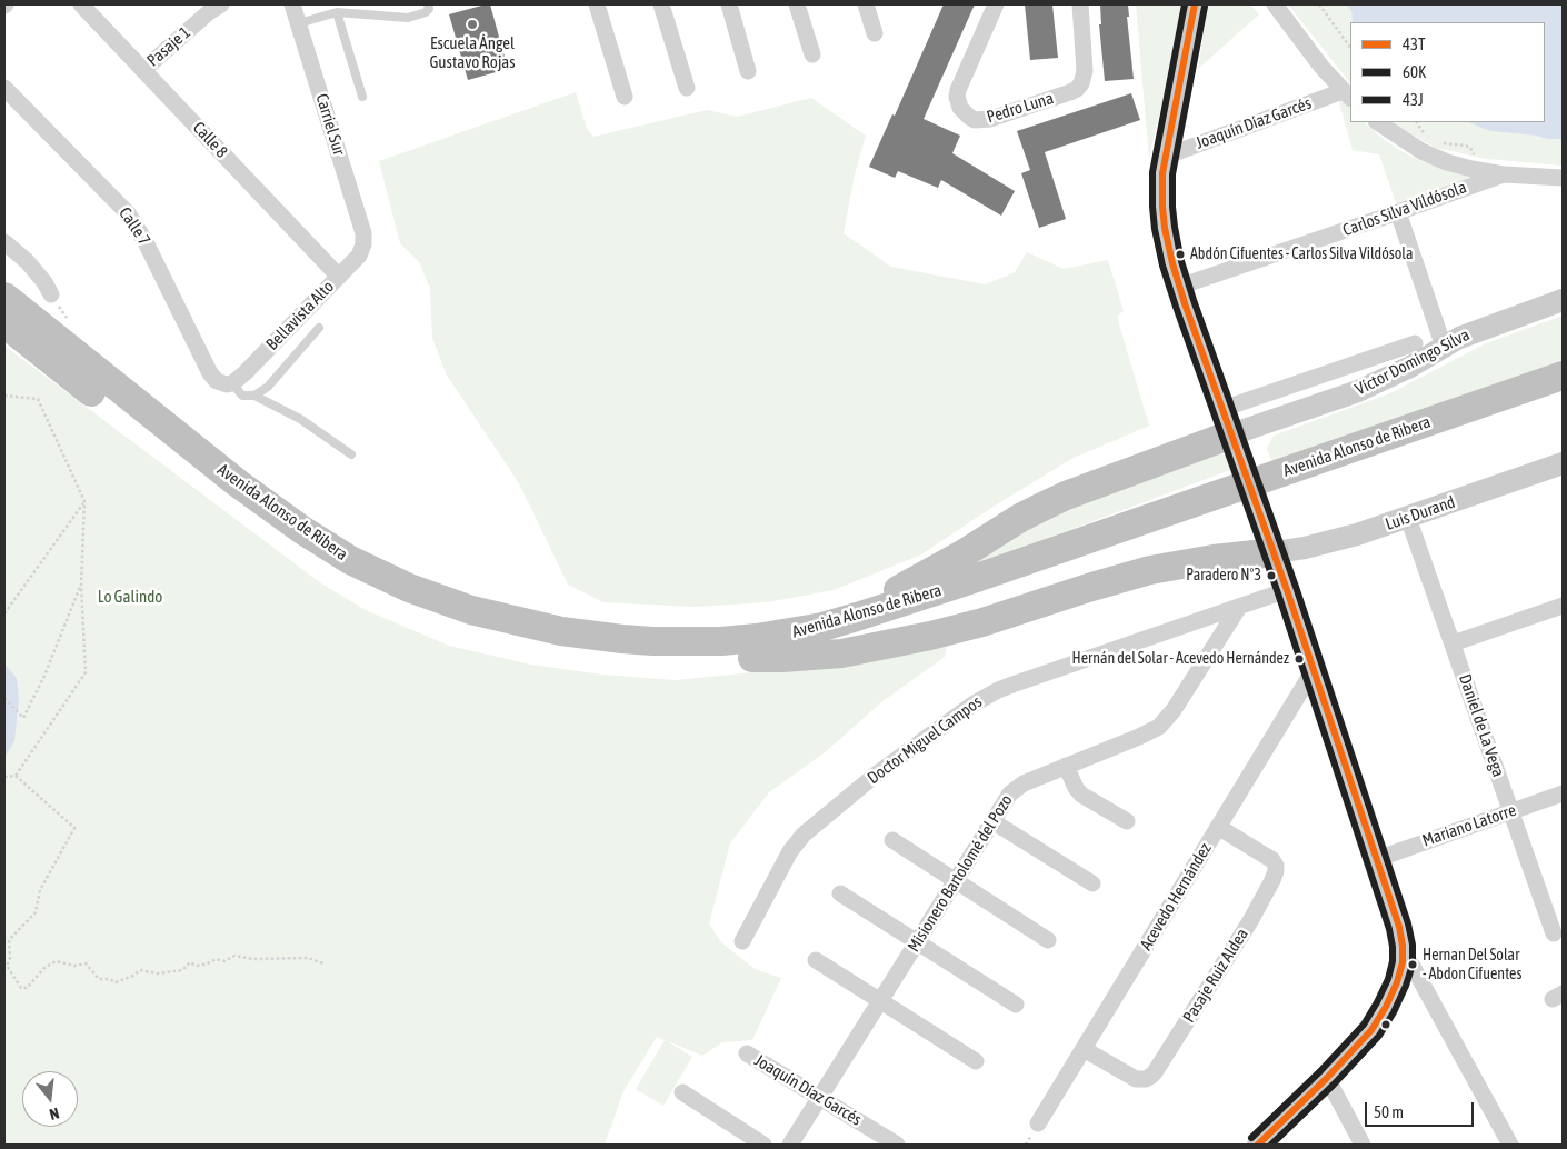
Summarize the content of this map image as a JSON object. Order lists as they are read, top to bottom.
{
  "streets": {
    "highway": ["Avenida Alonso de Ribera"],
    "street": [
      "Pasaje 1",
      "Pedro Luna",
      "Joaquín Díaz Garcés",
      "Carriel Sur",
      "Calle 8",
      "Carlos Silva Vildósola",
      "Calle 7",
      "Bellavista Alto",
      "Víctor Domingo Silva",
      "Luis Durand",
      "Daniel de La Vega",
      "Doctor Miguel Campos",
      "Mariano Latorre",
      "Misionero Bartolomé del Pozo",
      "Acevedo Hernández",
      "Pasaje Ruiz Aldea"
    ]
  },
  "crossings": [
    ["Pasaje 1", "Calle 8"],
    ["Joaquín Díaz Garcés", "Misionero Bartolomé del Pozo"],
    ["Carriel Sur", "Bellavista Alto"],
    ["Calle 8", "Bellavista Alto"],
    ["Calle 7", "Bellavista Alto"],
    ["Luis Durand", "Daniel de La Vega"],
    ["Daniel de La Vega", "Mariano Latorre"],
    ["Doctor Miguel Campos", "Misionero Bartolomé del Pozo"],
    ["Acevedo Hernández", "Pasaje Ruiz Aldea"]
  ],
  "parks": ["Lo Galindo"],
  "places": [
    "Escuela Ángel Gustavo Rojas",
    "Abdón Cifuentes - Carlos Silva Vildósola",
    "Paradero N°3",
    "Hernán del Solar - Acevedo Hernández",
    "Hernan Del Solar - Abdon Cifuentes"
  ],
  "lines": ["transit line 43T", "transit line 60K", "transit line 43J"],
  "legend": ["43T", "60K", "43J"],
  "scale_bar": "50 m",
  "north": "bottom"
}
